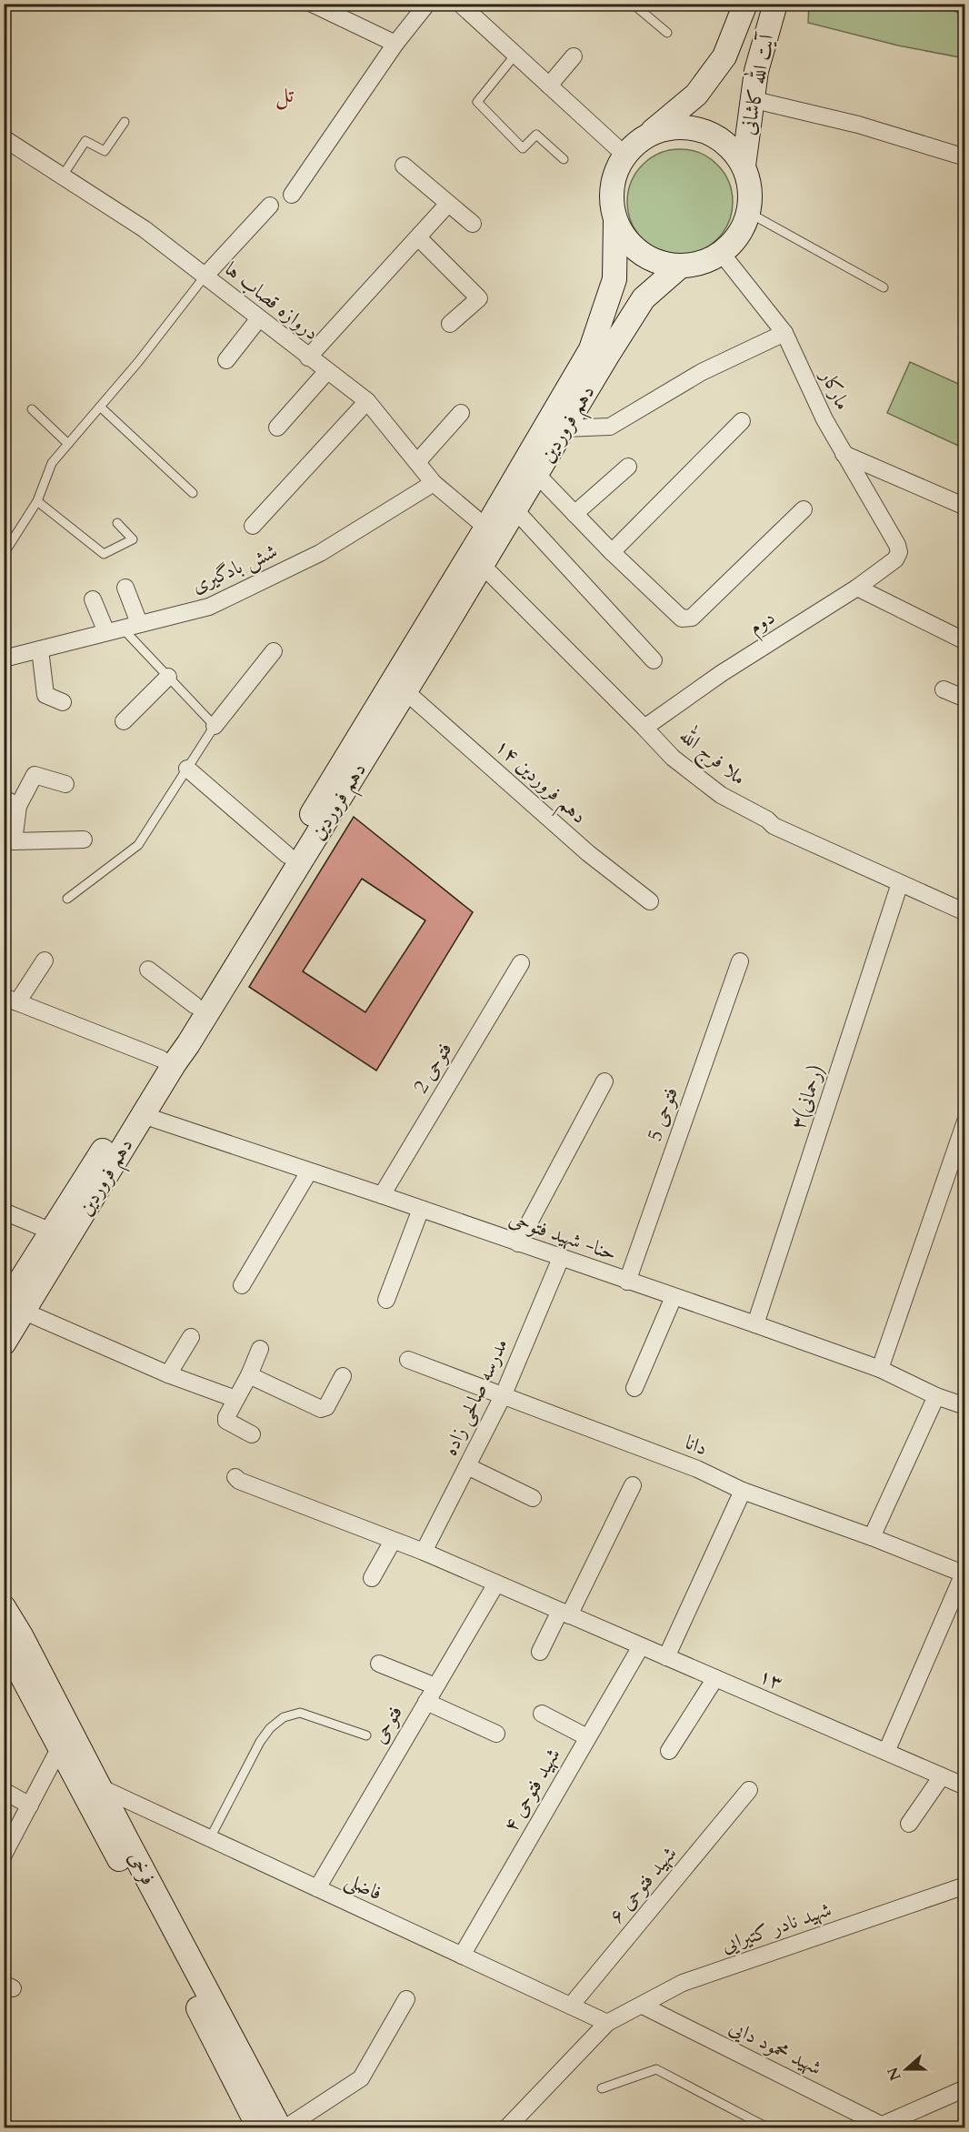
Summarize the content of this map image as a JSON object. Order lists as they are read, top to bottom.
{
  "streets": {
    "main road": ["آیت الله کاشانی", "دهم فروردین", "فرخی"],
    "street": [
      "دروازه قصاب ها",
      "مارکار",
      "شش بادگیری",
      "دوم",
      "ملا فرج الله",
      "دهم فروردین ۱۴",
      "فتوحی 2",
      "۳(رحمانی)",
      "فتوحی 5",
      "حنا- شهید فتوحی",
      "مدرسه صالحی زاده",
      "دانا",
      "۱۳",
      "فتوحی",
      "شهید فتوحی ۴",
      "شهید فتوحی ۶",
      "فاضلی",
      "شهید نادر کتیرایی",
      "شهید محمود دایی"
    ]
  },
  "crossings": [
    ["آیت الله کاشانی", "مارکار"],
    ["آیت الله کاشانی", "دهم فروردین"],
    ["دروازه قصاب ها", "دهم فروردین"],
    ["دروازه قصاب ها", "شش بادگیری"],
    ["مارکار", "دهم فروردین"],
    ["مارکار", "دوم"],
    ["دهم فروردین", "ملا فرج الله"],
    ["دهم فروردین", "دهم فروردین ۱۴"],
    ["دهم فروردین", "حنا- شهید فتوحی"],
    ["دوم", "ملا فرج الله"],
    ["ملا فرج الله", "۳(رحمانی)"],
    ["فتوحی 2", "حنا- شهید فتوحی"],
    ["۳(رحمانی)", "حنا- شهید فتوحی"],
    ["فتوحی 5", "حنا- شهید فتوحی"],
    ["حنا- شهید فتوحی", "مدرسه صالحی زاده"],
    ["مدرسه صالحی زاده", "دانا"],
    ["مدرسه صالحی زاده", "۱۳"],
    ["۱۳", "فتوحی"],
    ["۱۳", "شهید فتوحی ۴"],
    ["فتوحی", "فاضلی"],
    ["شهید فتوحی ۴", "فاضلی"],
    ["فرخی", "فاضلی"],
    ["شهید فتوحی ۶", "فاضلی"],
    ["فاضلی", "شهید نادر کتیرایی"],
    ["شهید نادر کتیرایی", "شهید محمود دایی"]
  ],
  "districts": ["تل"],
  "north": "left"
}
